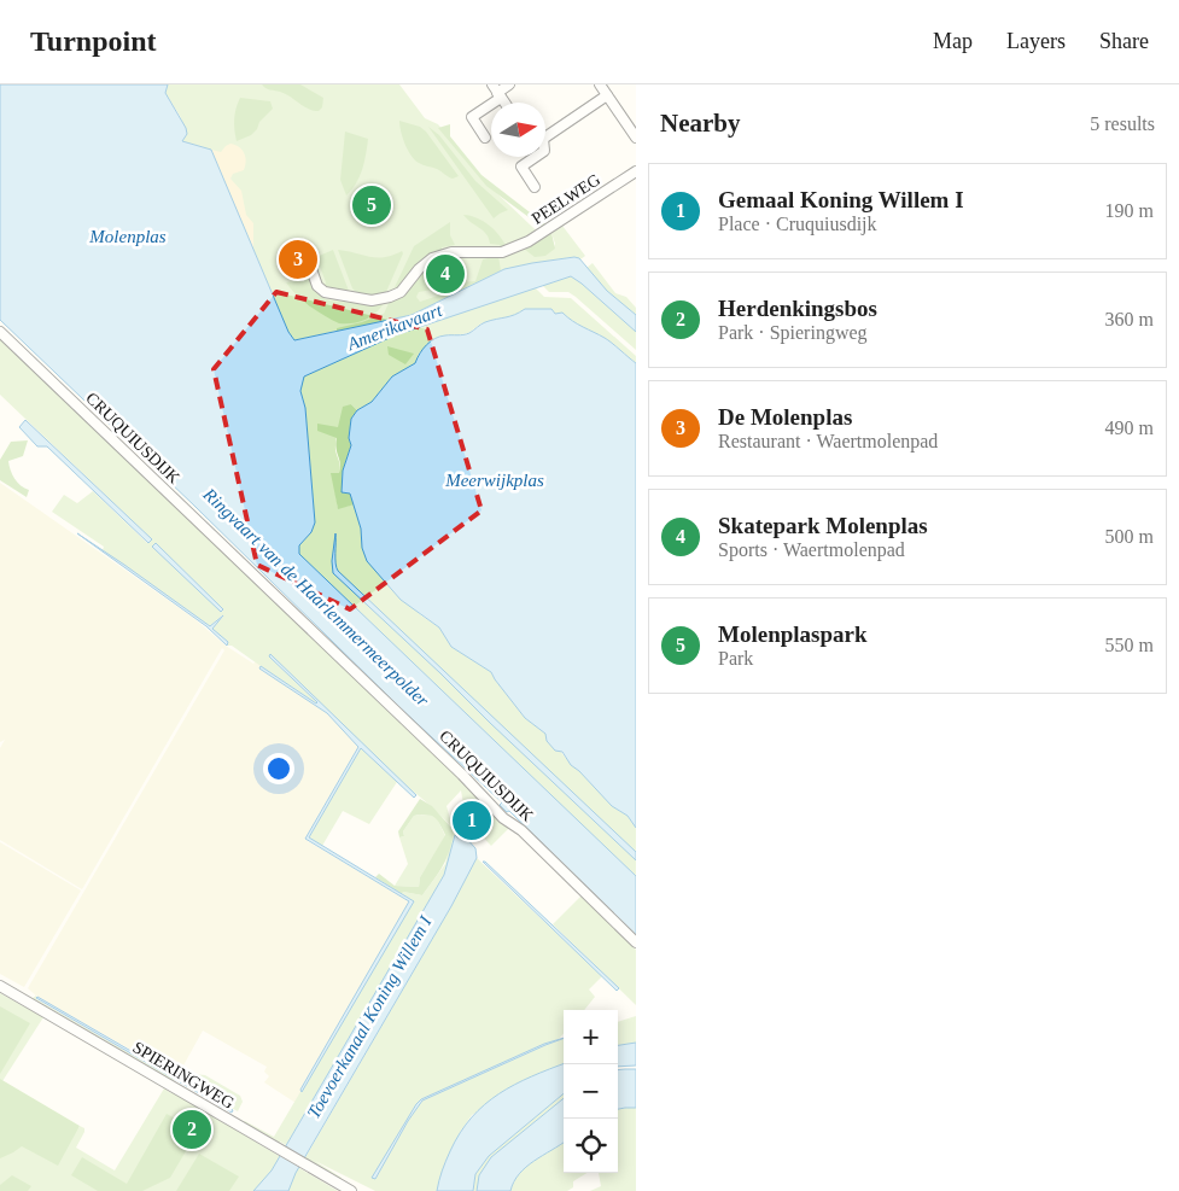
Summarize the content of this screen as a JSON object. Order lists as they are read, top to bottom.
{
  "streets": {
    "street": ["PEELWEG", "CRUQUIUSDIJK", "SPIERINGWEG"]
  },
  "water": [
    "Molenplas",
    "Amerikavaart",
    "Meerwijkplas",
    "Ringvaart van de Haarlemmermeerpolder",
    "Toevoerkanaal Koning Willem I"
  ],
  "north": "right",
  "page": {
    "header": "Turnpoint",
    "nav": ["Map", "Layers", "Share"],
    "heading": ["Nearby", "5 results"],
    "list": [
      {
        "mark": "1",
        "name": "Gemaal Koning Willem I",
        "note": "Place · Cruquiusdijk",
        "value": "190 m"
      },
      {
        "mark": "2",
        "name": "Herdenkingsbos",
        "note": "Park · Spieringweg",
        "value": "360 m"
      },
      {
        "mark": "3",
        "name": "De Molenplas",
        "note": "Restaurant · Waertmolenpad",
        "value": "490 m"
      },
      {
        "mark": "4",
        "name": "Skatepark Molenplas",
        "note": "Sports · Waertmolenpad",
        "value": "500 m"
      },
      {
        "mark": "5",
        "name": "Molenplaspark",
        "note": "Park",
        "value": "550 m"
      }
    ],
    "pins": [
      "5",
      "3",
      "4",
      "1",
      "2"
    ],
    "map_buttons": ["+", "−"]
  }
}
